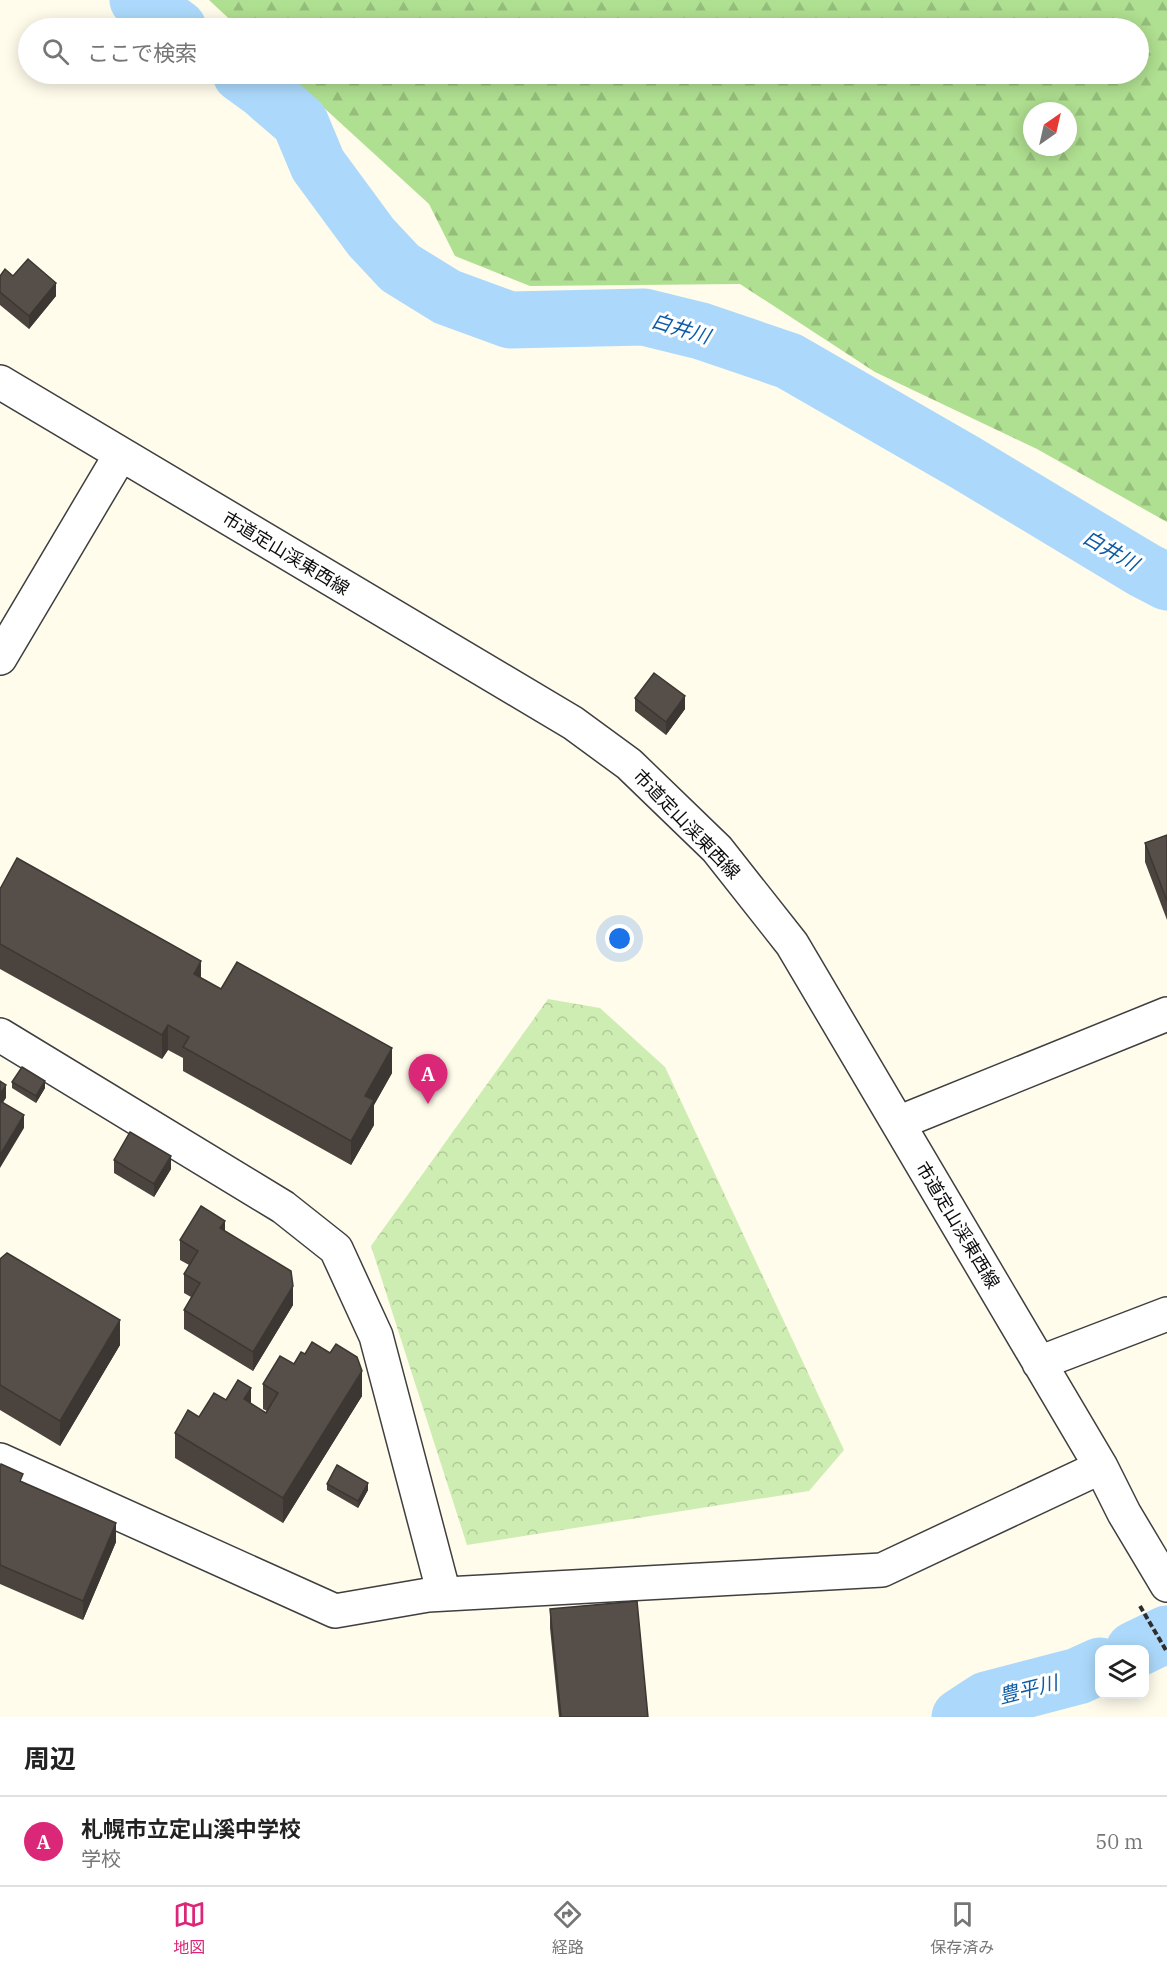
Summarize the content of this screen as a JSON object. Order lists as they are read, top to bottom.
{
  "streets": {
    "street": ["市道定山渓東西線"]
  },
  "water": ["白井川", "豊平川"],
  "north": "top right",
  "page": {
    "search": "ここで検索",
    "pins": "A",
    "heading": "周辺",
    "list": [
      {
        "mark": "A",
        "name": "札幌市立定山溪中学校",
        "note": "学校",
        "value": "50 m"
      }
    ],
    "nav": ["地図", "経路", "保存済み"]
  }
}
